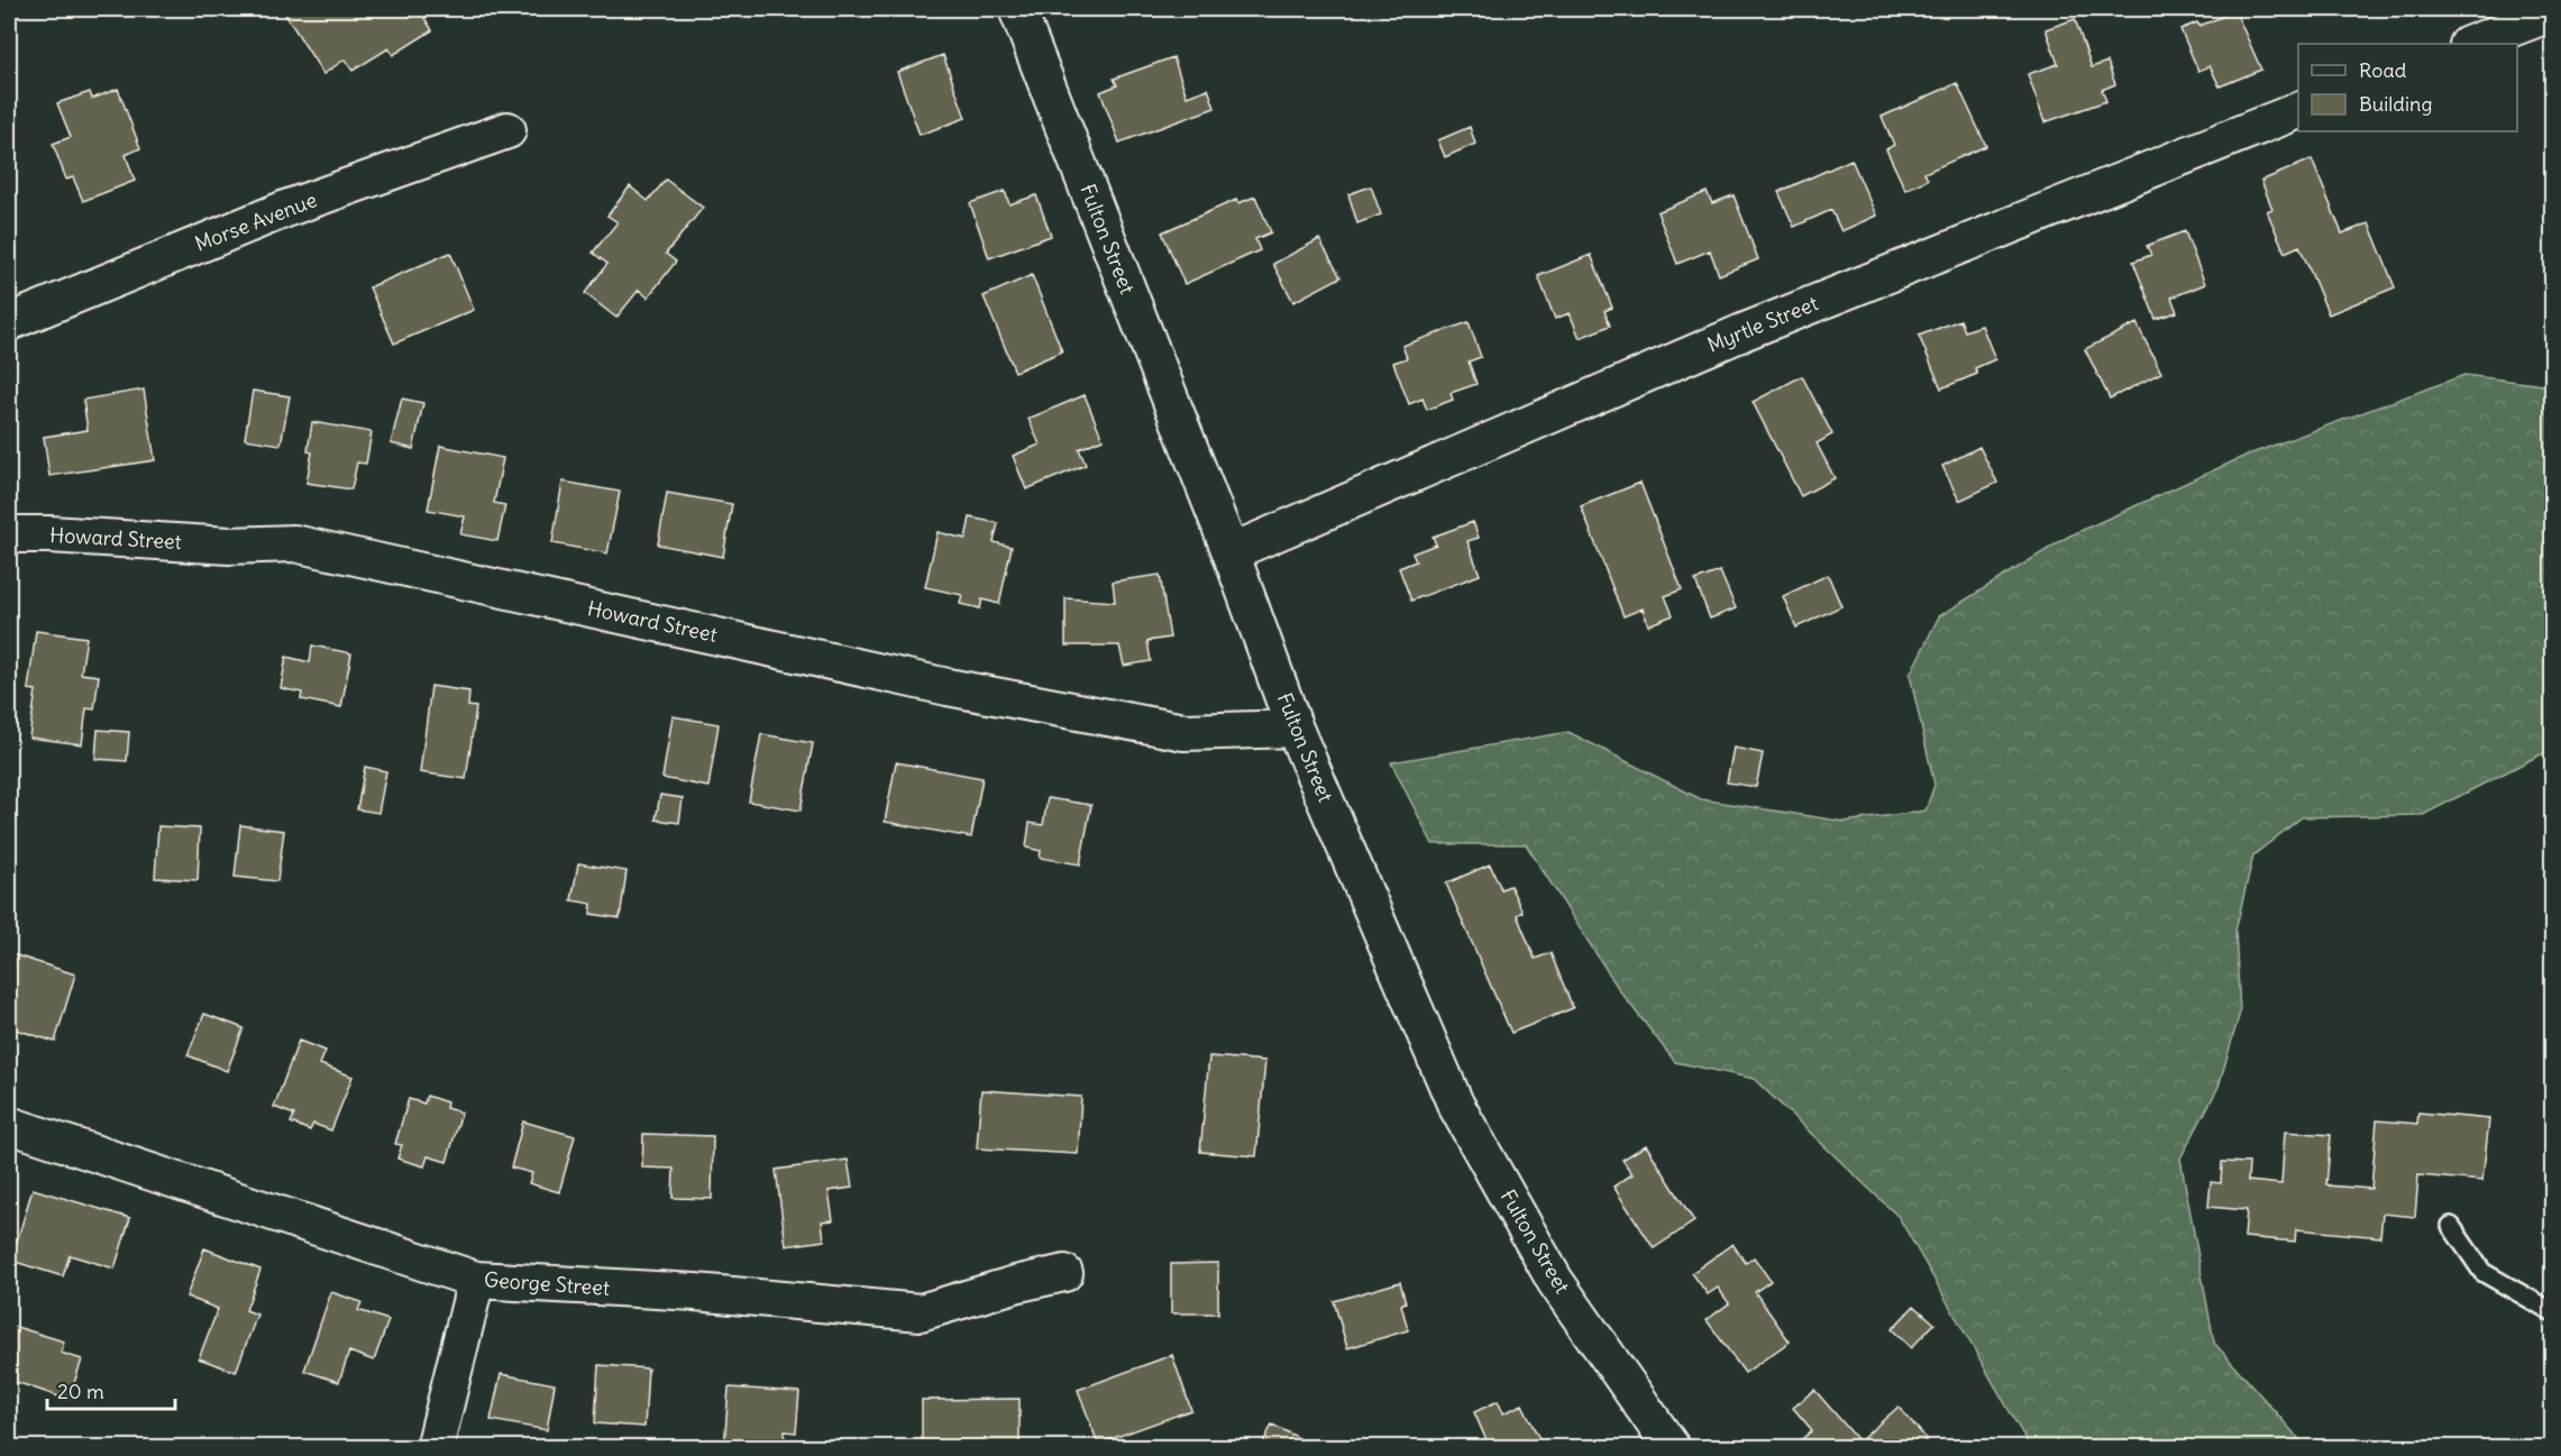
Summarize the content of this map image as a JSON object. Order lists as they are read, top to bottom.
{
  "streets": {
    "street": [
      "Morse Avenue",
      "Fulton Street",
      "Myrtle Street",
      "Howard Street",
      "George Street"
    ]
  },
  "crossings": [
    ["Fulton Street", "Myrtle Street"],
    ["Fulton Street", "Howard Street"]
  ],
  "legend": ["Road", "Building"],
  "scale_bar": "20 m"
}
